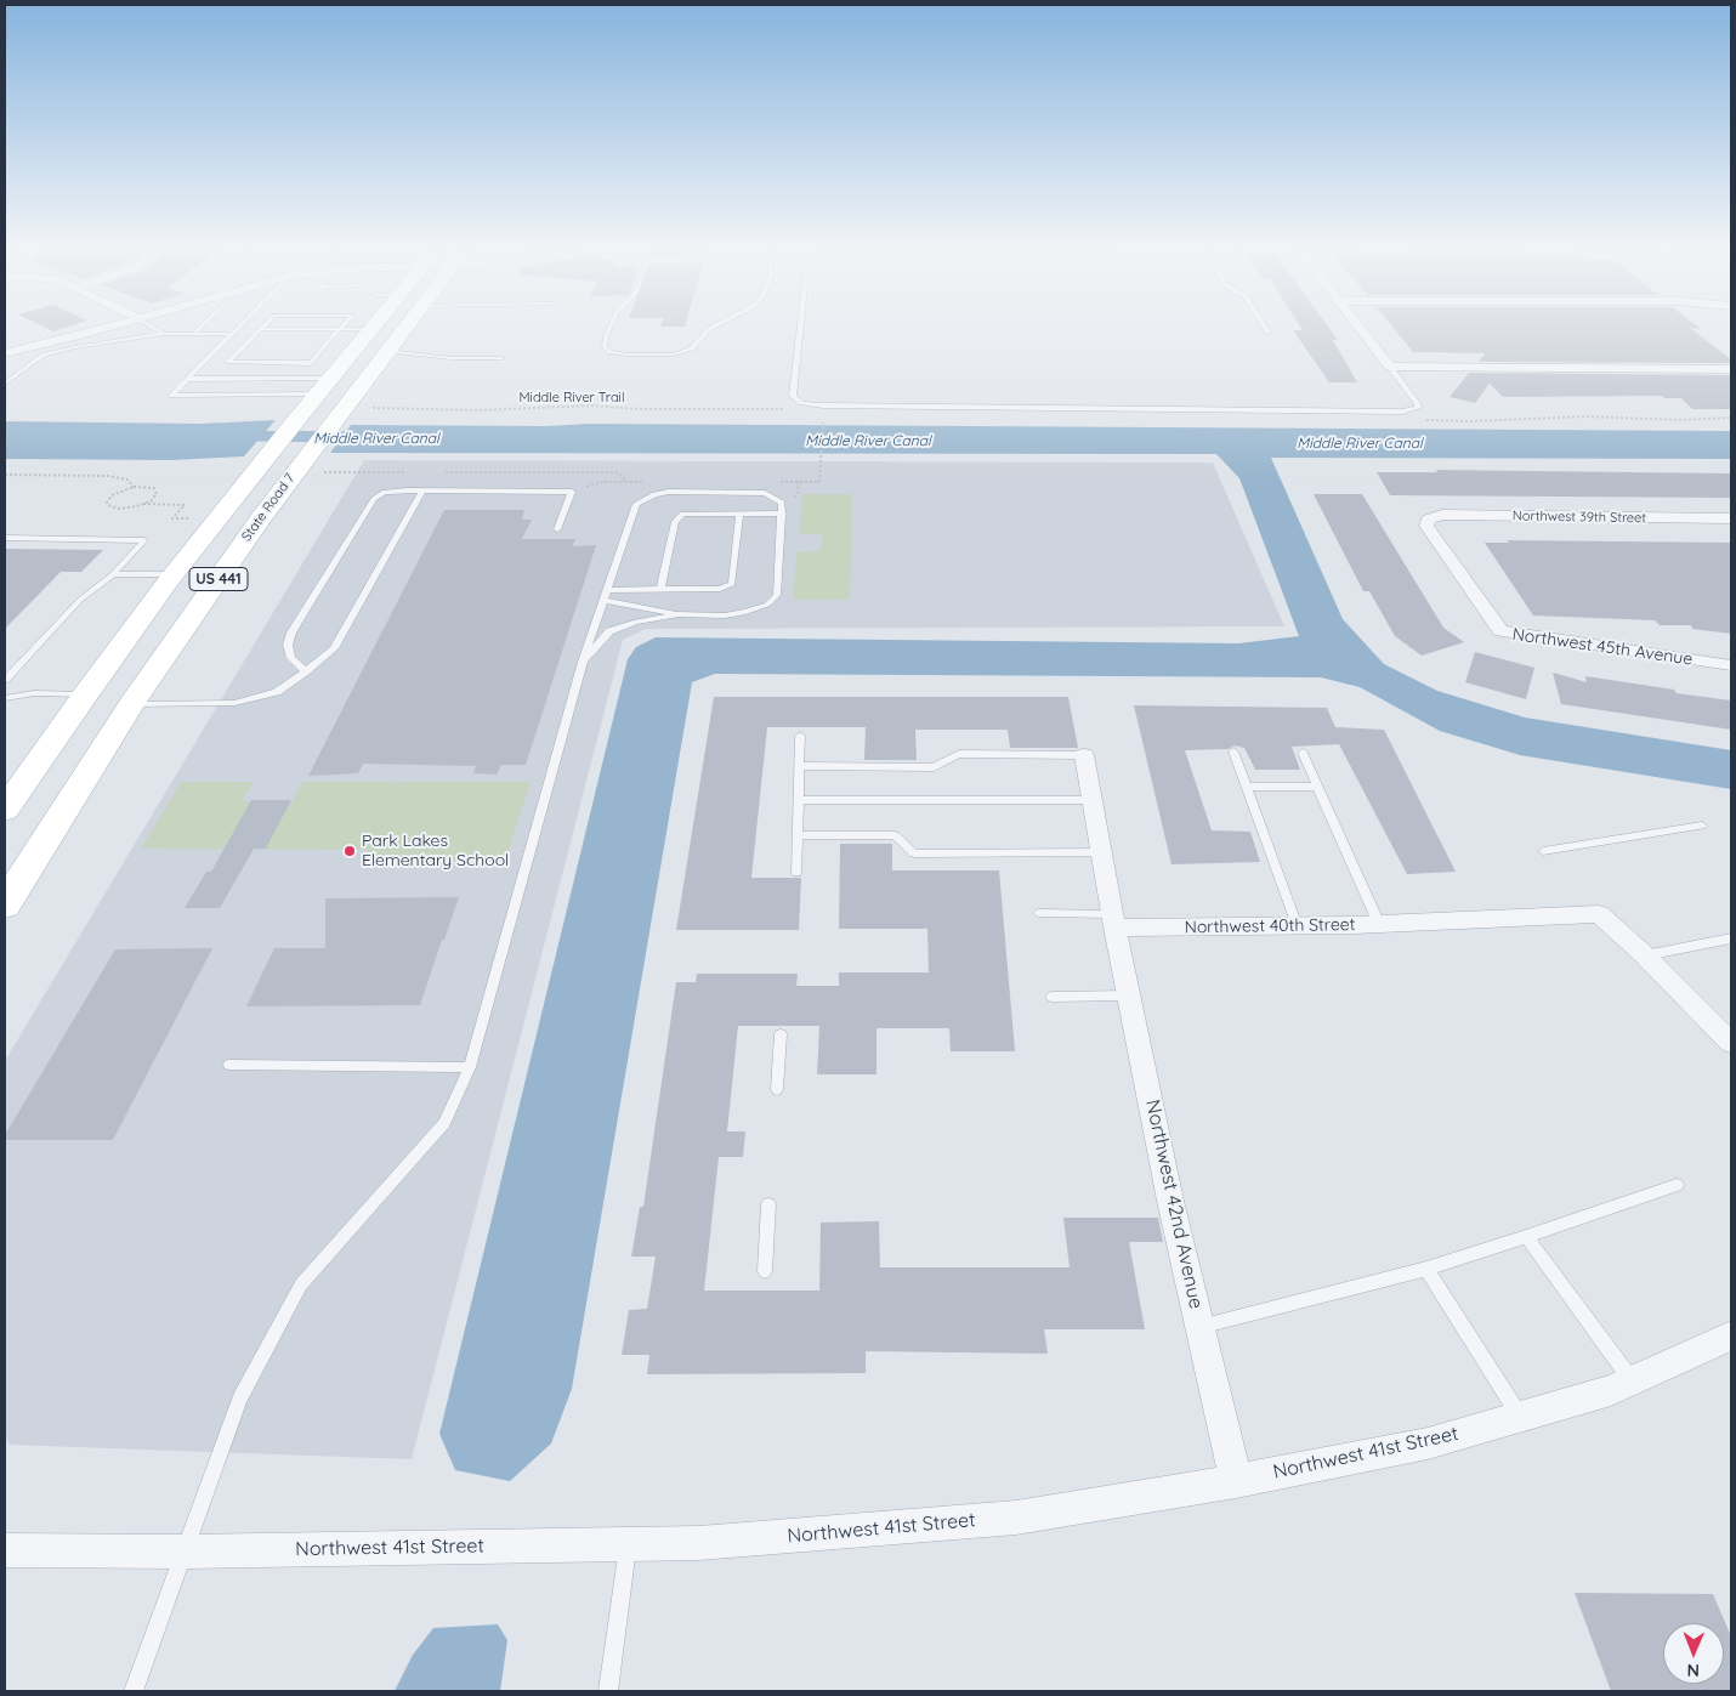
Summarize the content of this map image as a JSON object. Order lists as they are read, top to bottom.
{
  "streets": {
    "main road": ["State Road 7", "US 441"],
    "street": [
      "Northwest 39th Street",
      "Northwest 45th Avenue",
      "Northwest 40th Street",
      "Northwest 42nd Avenue",
      "Northwest 41st Street"
    ],
    "path": ["Middle River Trail"]
  },
  "crossings": [
    ["Middle River Trail", "State Road 7"],
    ["Northwest 39th Street", "Northwest 45th Avenue"],
    ["Northwest 40th Street", "Northwest 42nd Avenue"],
    ["Northwest 42nd Avenue", "Northwest 41st Street"]
  ],
  "water": ["Middle River Canal"],
  "places": ["Park Lakes Elementary School"],
  "north": "bottom"
}
